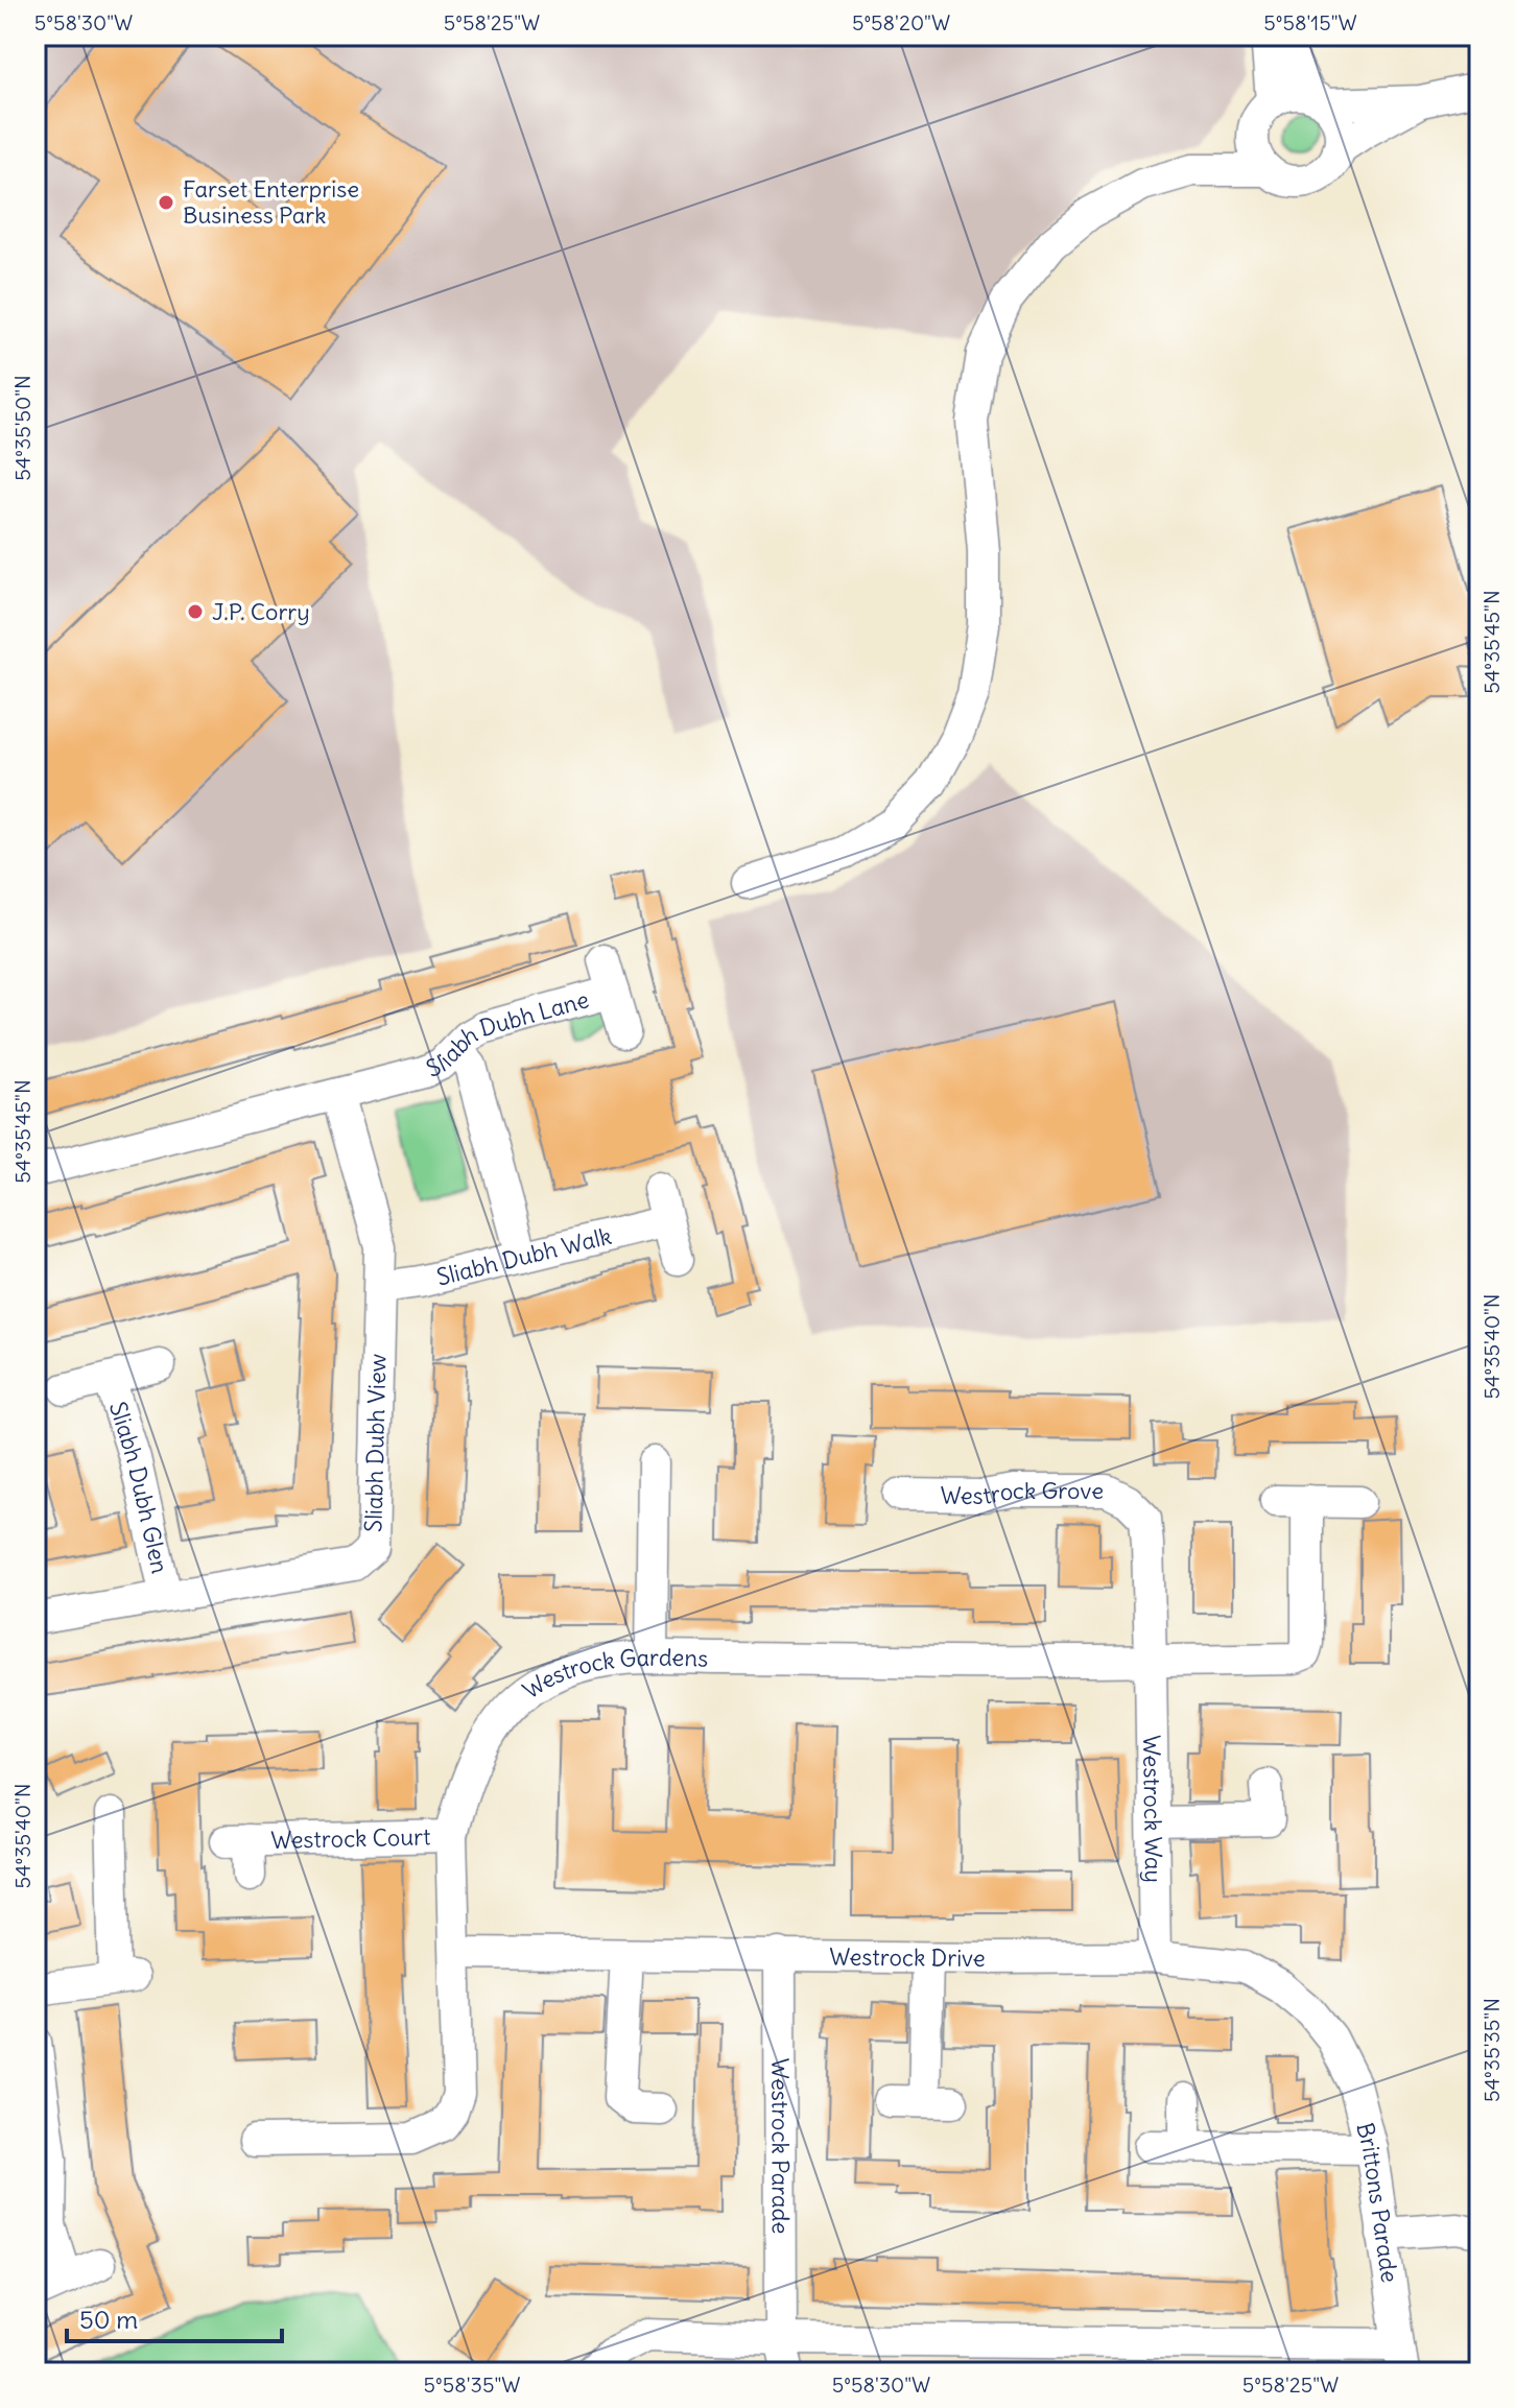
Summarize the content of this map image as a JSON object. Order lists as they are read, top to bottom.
{
  "streets": {
    "street": [
      "Sliabh Dubh Lane",
      "Sliabh Dubh Walk",
      "Sliabh Dubh View",
      "Sliabh Dubh Glen",
      "Westrock Grove",
      "Westrock Gardens",
      "Westrock Way",
      "Westrock Court",
      "Westrock Drive",
      "Westrock Parade",
      "Brittons Parade"
    ]
  },
  "crossings": [
    ["Sliabh Dubh Lane", "Sliabh Dubh View"],
    ["Sliabh Dubh Walk", "Sliabh Dubh View"],
    ["Sliabh Dubh View", "Sliabh Dubh Glen"],
    ["Westrock Grove", "Westrock Gardens"],
    ["Westrock Grove", "Westrock Way"],
    ["Westrock Gardens", "Westrock Way"],
    ["Westrock Gardens", "Westrock Court"],
    ["Westrock Gardens", "Westrock Drive"],
    ["Westrock Way", "Westrock Drive"],
    ["Westrock Drive", "Westrock Parade"],
    ["Westrock Drive", "Brittons Parade"]
  ],
  "places": ["Farset Enterprise Business Park", "J.P. Corry"],
  "scale_bar": "50 m",
  "coordinates": [
    "5°58'30\"W",
    "5°58'25\"W",
    "5°58'20\"W",
    "5°58'15\"W",
    "54°35'50\"N",
    "54°35'45\"N",
    "54°35'40\"N",
    "54°35'35\"N",
    "5°58'35\"W"
  ]
}
